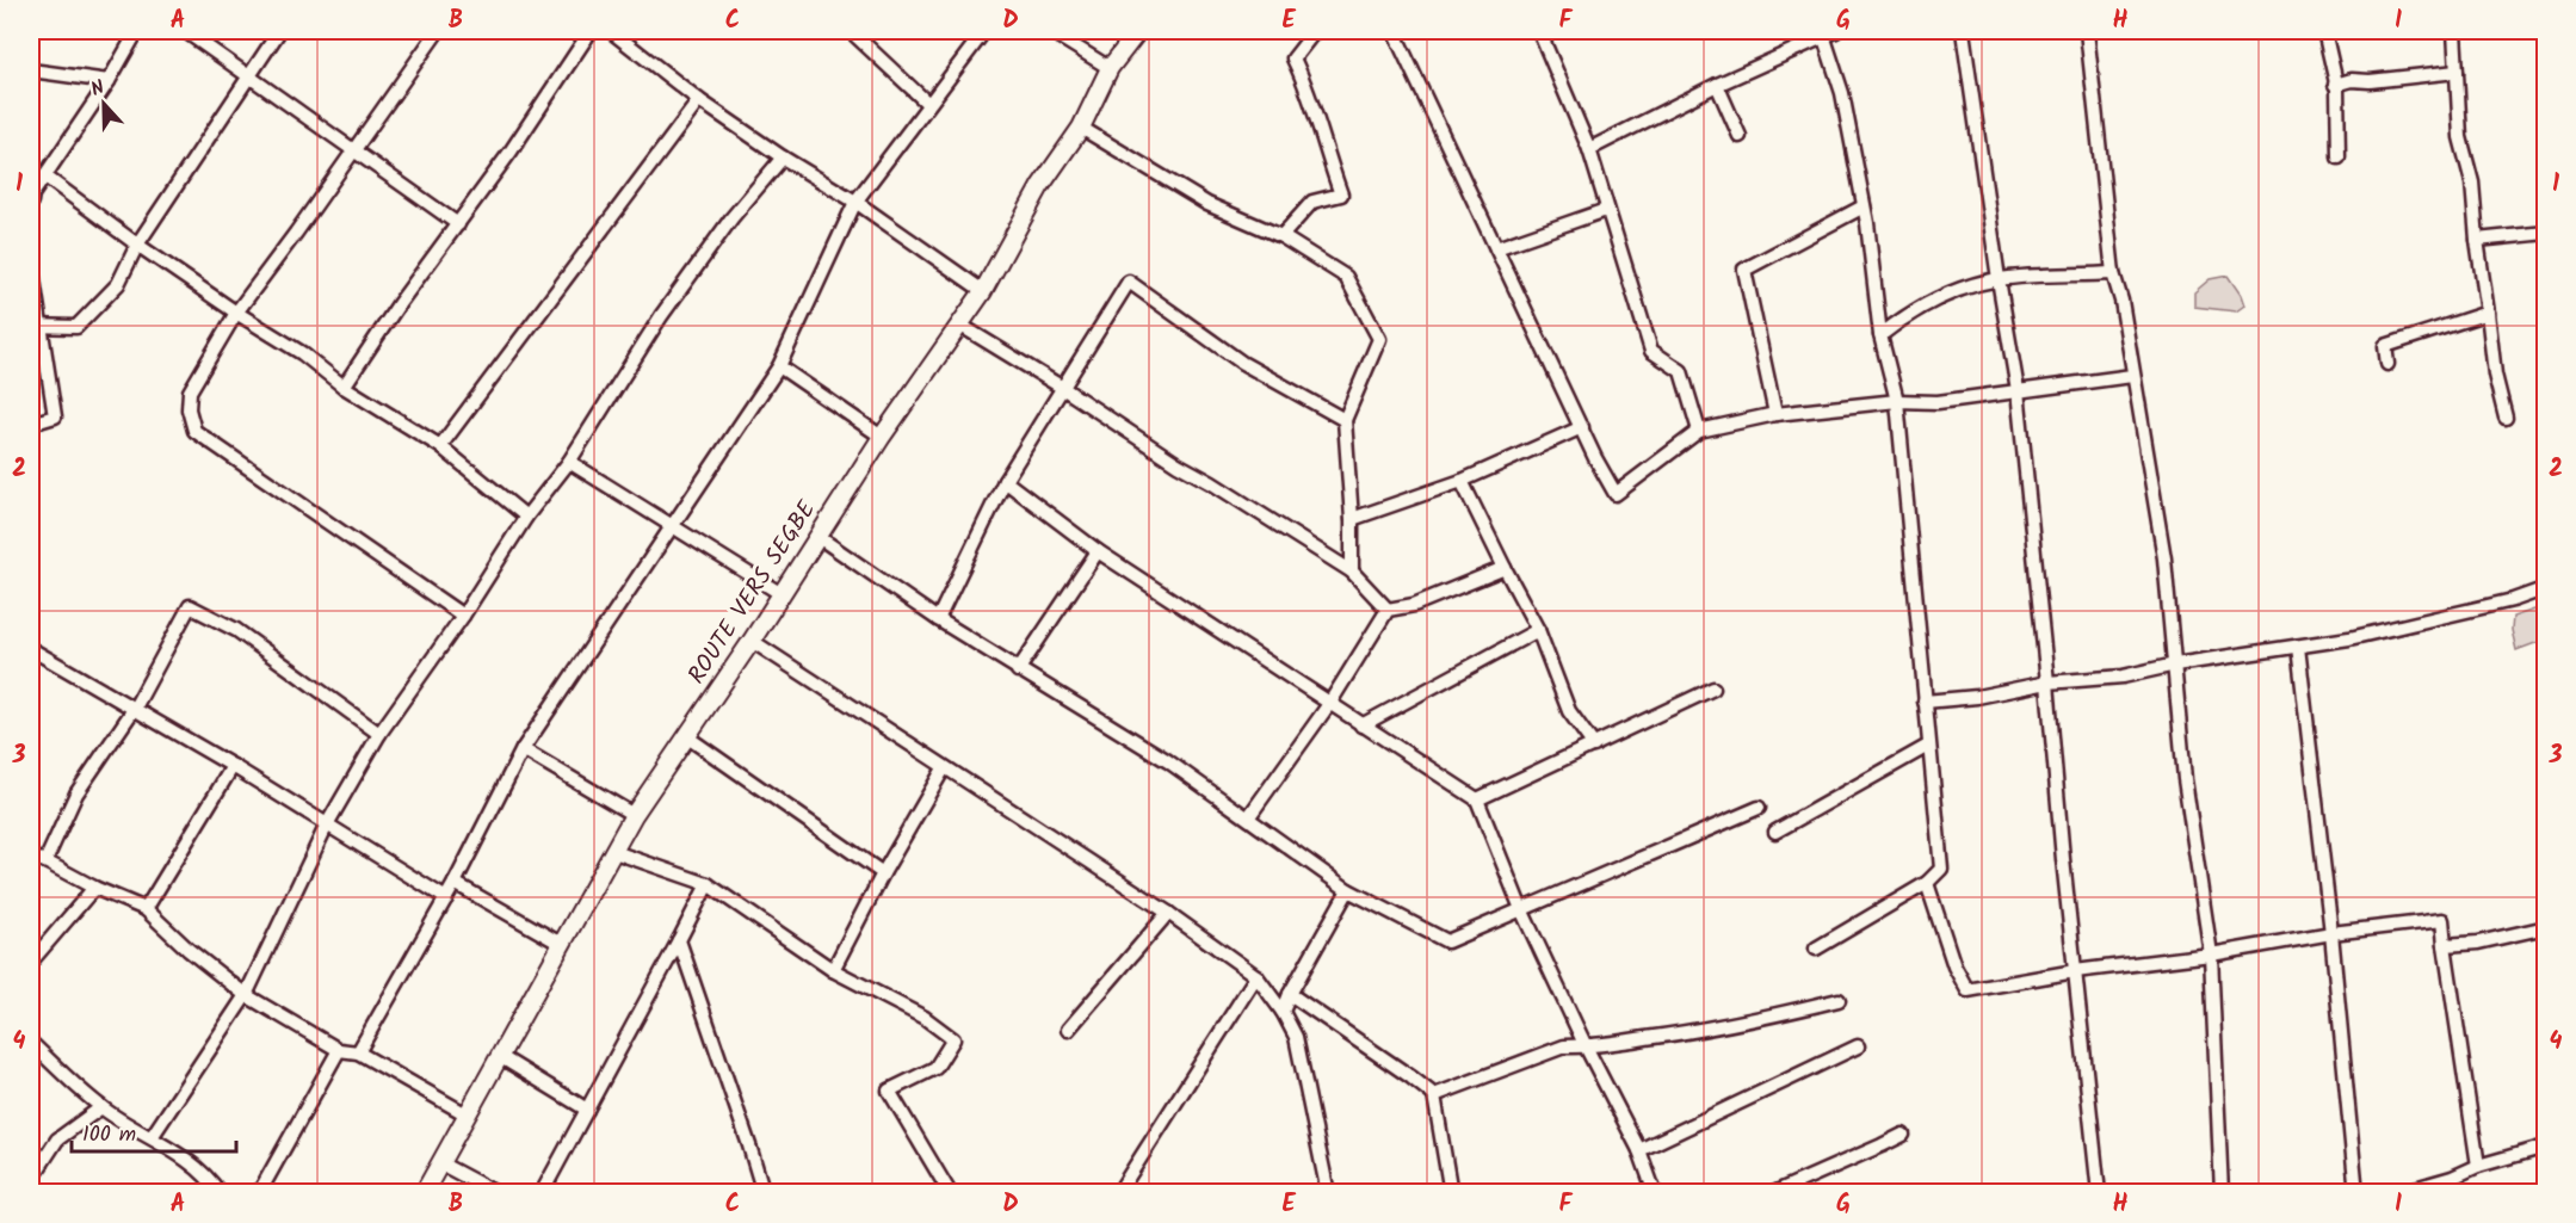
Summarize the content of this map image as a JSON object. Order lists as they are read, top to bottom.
{
  "streets": {
    "main road": ["ROUTE VERS SEGBE"]
  },
  "scale_bar": "100 m",
  "north": "top",
  "grid": {
    "columns": [
      "A",
      "B",
      "C",
      "D",
      "E",
      "F",
      "G",
      "H",
      "I"
    ],
    "rows": [
      "1",
      "2",
      "3",
      "4"
    ]
  }
}
